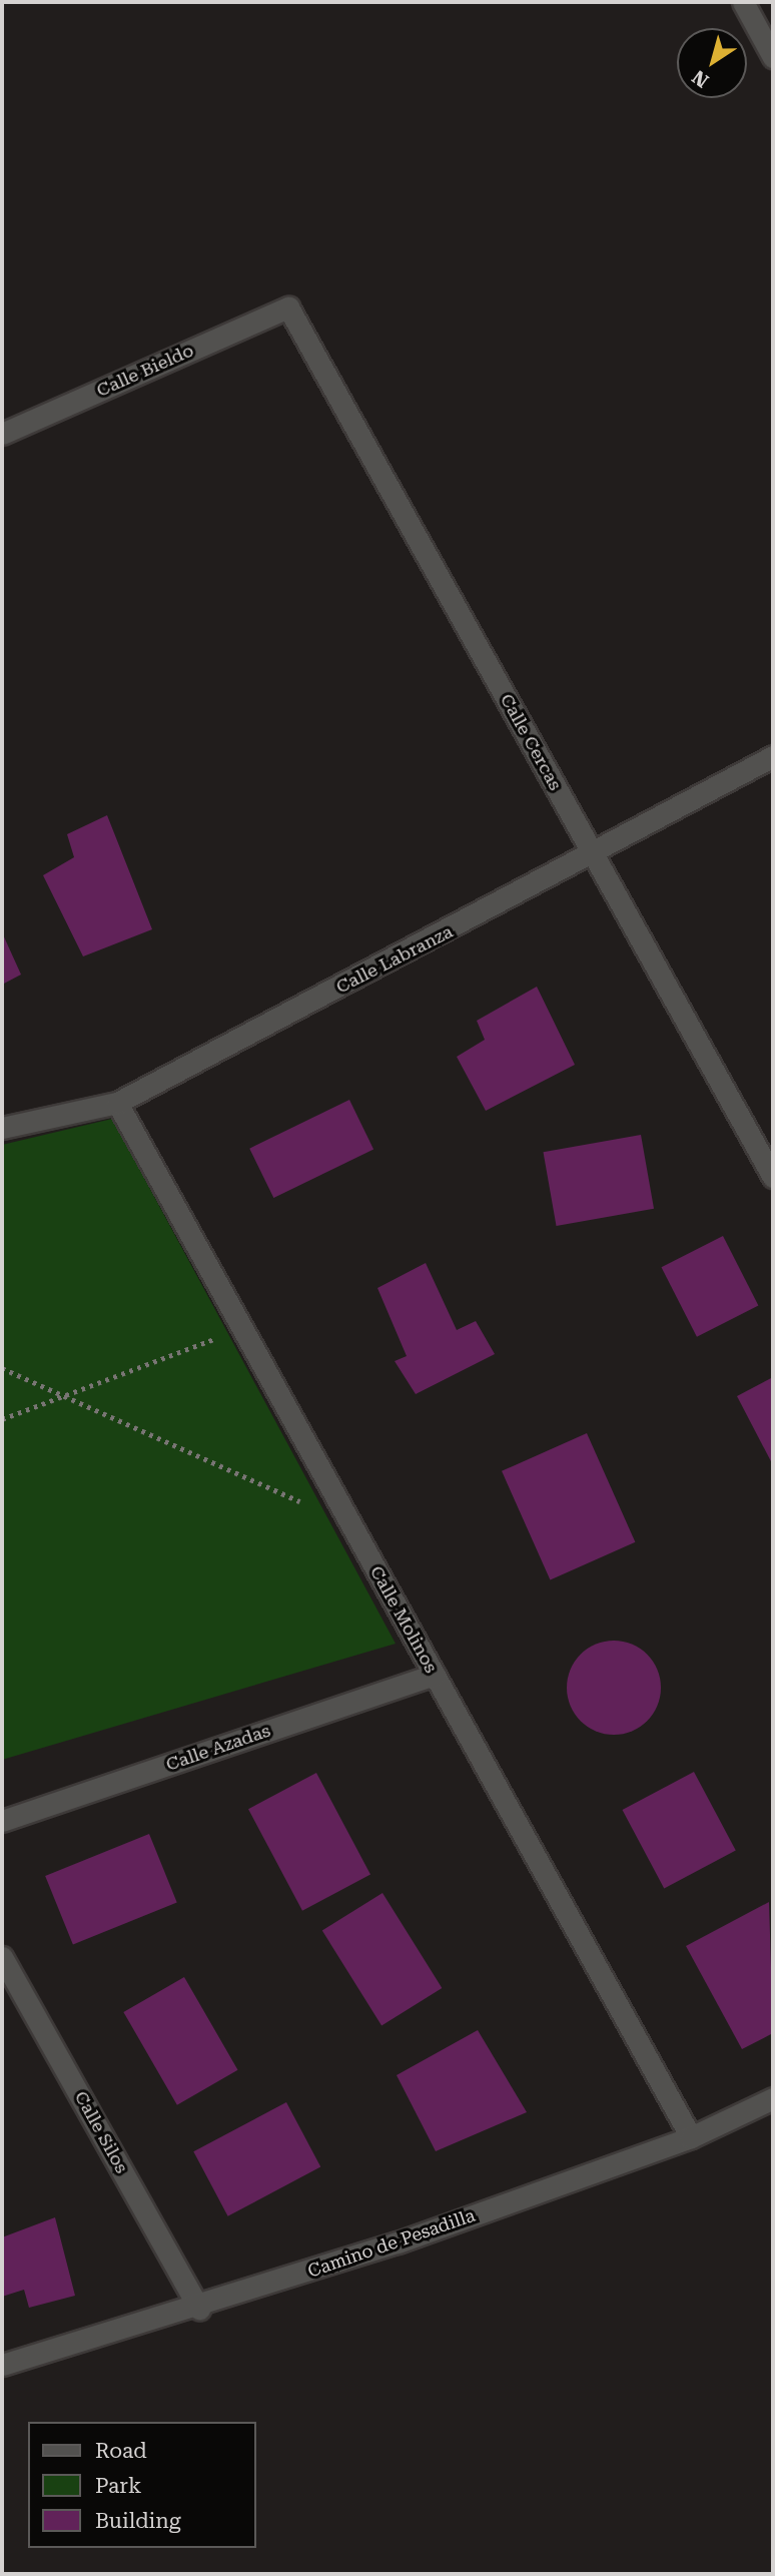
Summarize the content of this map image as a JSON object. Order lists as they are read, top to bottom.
{
  "streets": {
    "street": [
      "Calle Bieldo",
      "Calle Cercas",
      "Calle Labranza",
      "Calle Molinos",
      "Calle Azadas",
      "Calle Silos",
      "Camino de Pesadilla"
    ]
  },
  "crossings": [
    ["Calle Bieldo", "Calle Cercas"],
    ["Calle Cercas", "Calle Labranza"],
    ["Calle Labranza", "Calle Molinos"],
    ["Calle Molinos", "Calle Azadas"],
    ["Calle Molinos", "Camino de Pesadilla"],
    ["Calle Silos", "Camino de Pesadilla"]
  ],
  "legend": ["Road", "Park", "Building"],
  "north": "bottom left"
}
